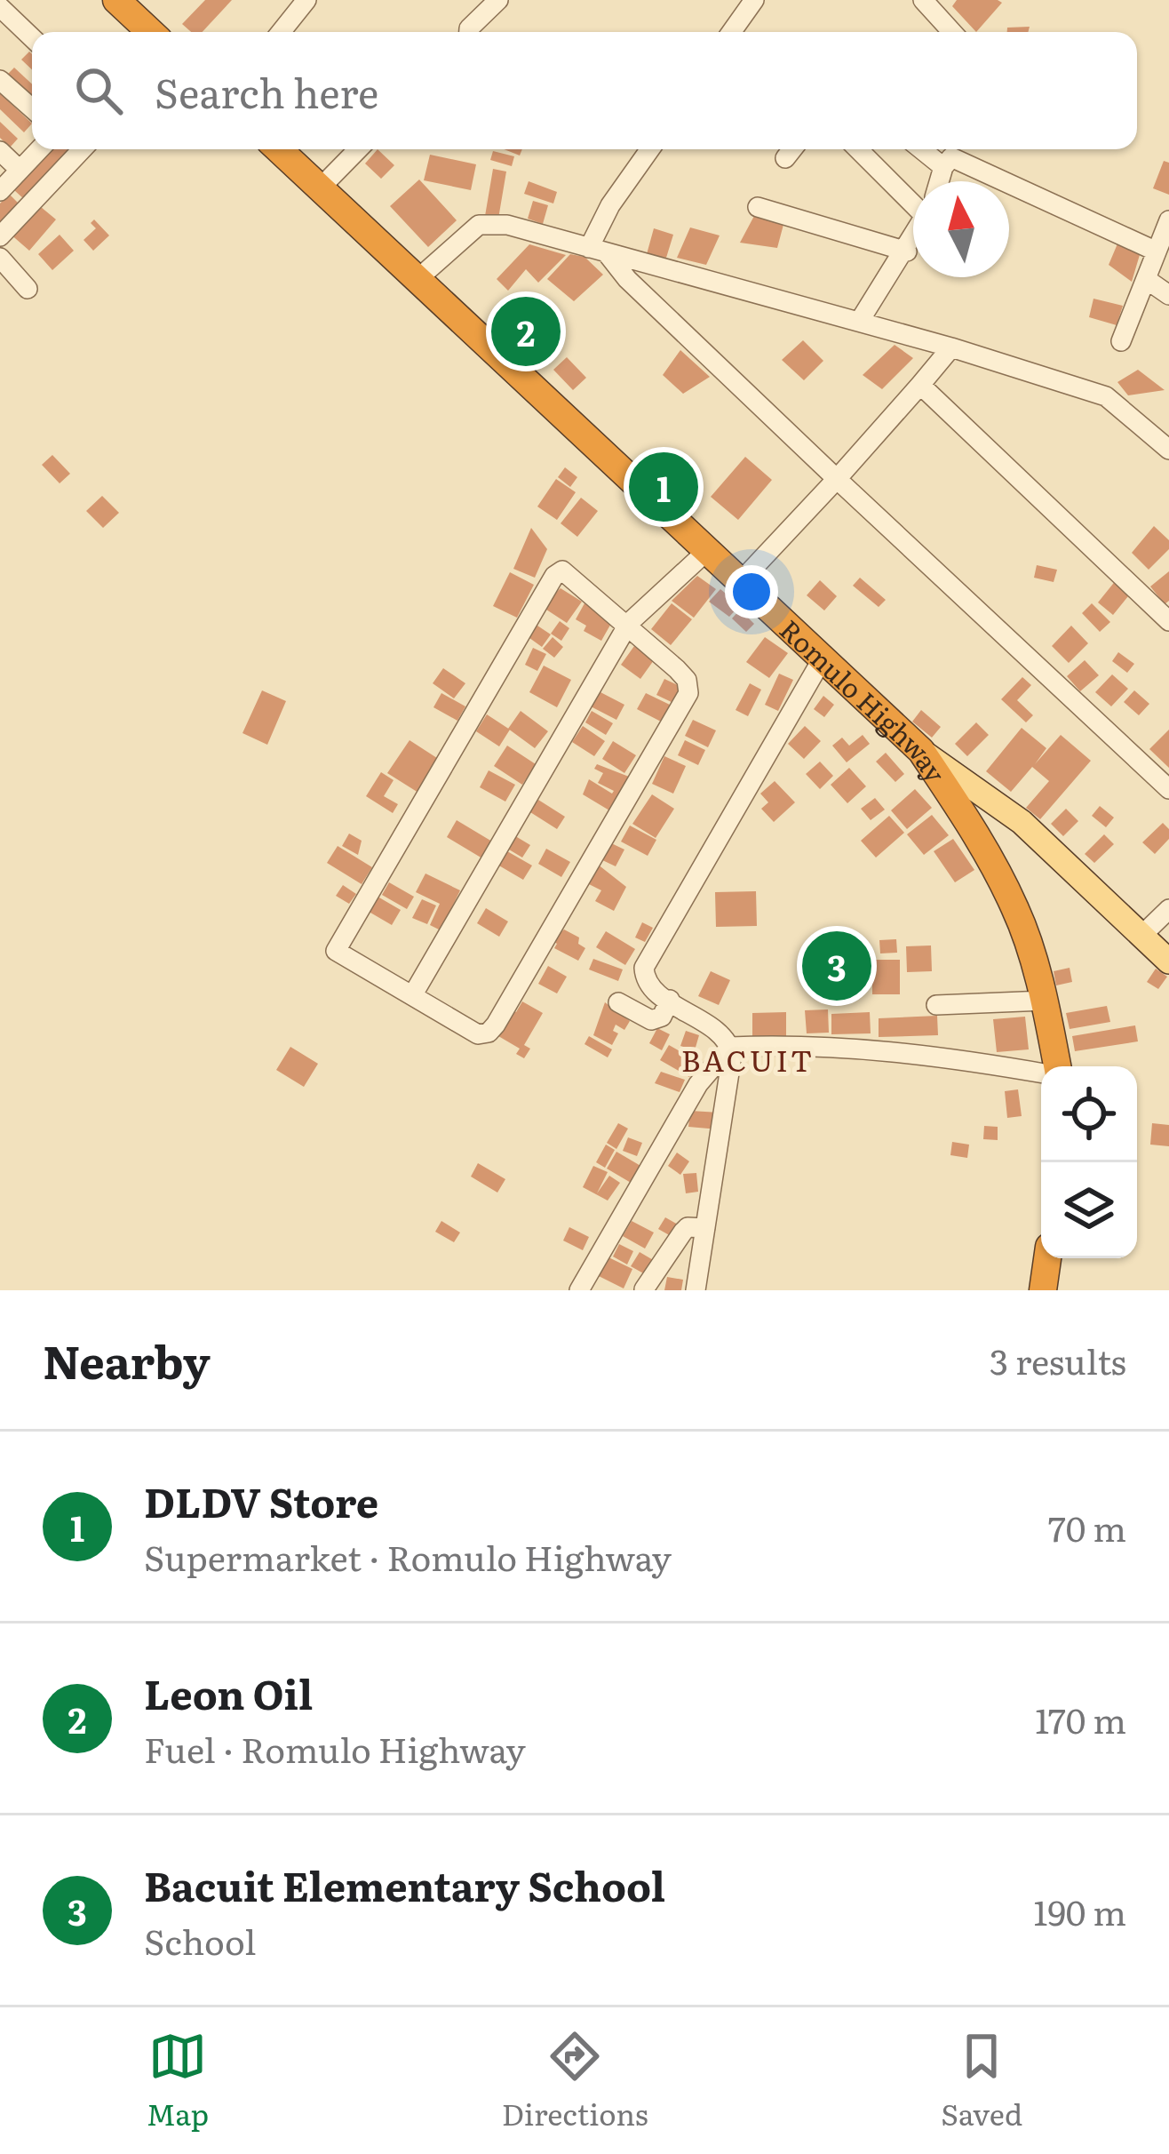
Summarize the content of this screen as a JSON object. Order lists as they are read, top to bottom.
{
  "streets": {
    "highway": ["Romulo Highway"]
  },
  "districts": ["BACUIT"],
  "north": "top",
  "page": {
    "search": "Search here",
    "pins": ["2", "1", "3"],
    "heading": ["Nearby", "3 results"],
    "list": [
      {
        "mark": "1",
        "name": "DLDV Store",
        "note": "Supermarket · Romulo Highway",
        "value": "70 m"
      },
      {
        "mark": "2",
        "name": "Leon Oil",
        "note": "Fuel · Romulo Highway",
        "value": "170 m"
      },
      {
        "mark": "3",
        "name": "Bacuit Elementary School",
        "note": "School",
        "value": "190 m"
      }
    ],
    "nav": ["Map", "Directions", "Saved"]
  }
}
